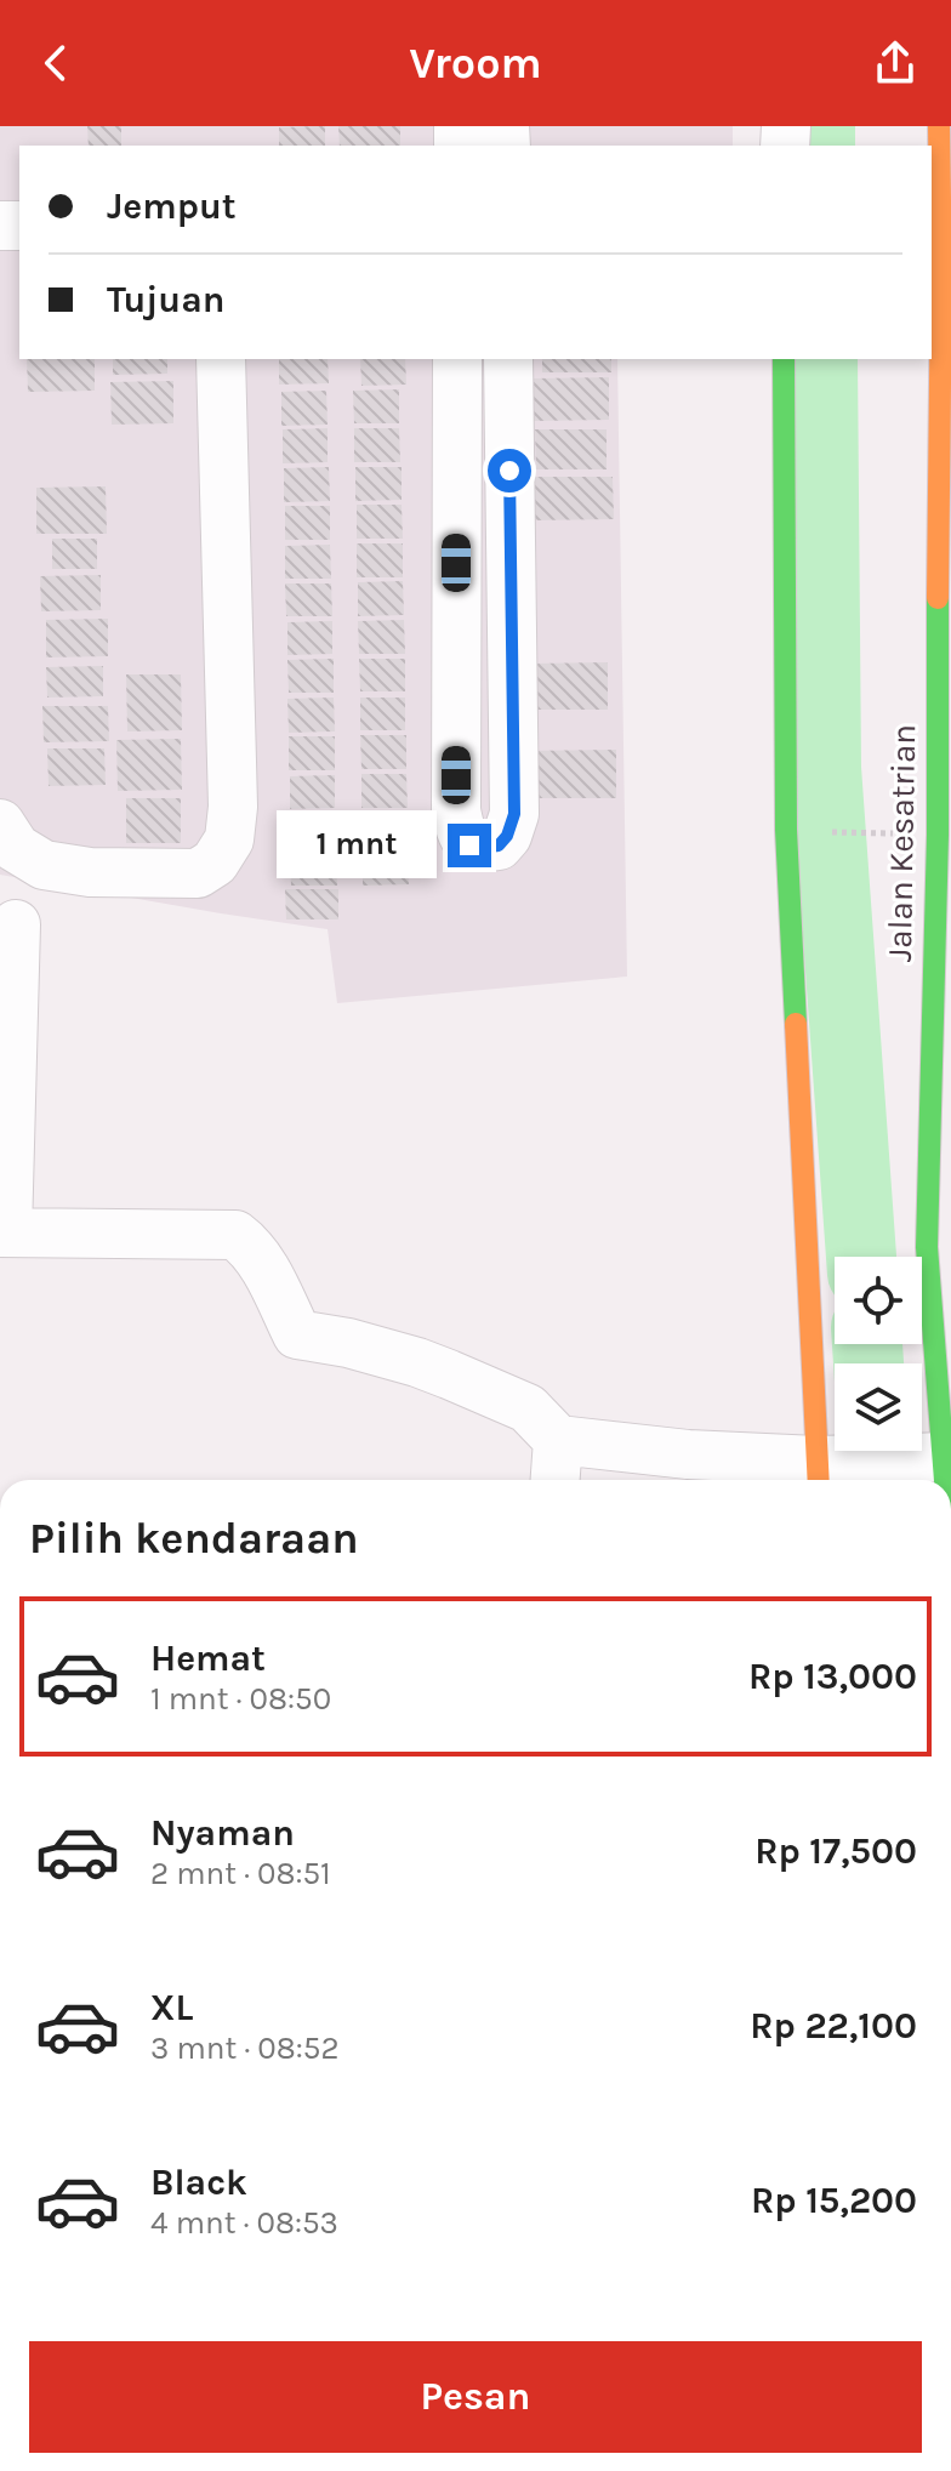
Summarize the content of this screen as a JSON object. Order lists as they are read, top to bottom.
{
  "streets": {
    "street": ["Jalan Kesatrian"]
  },
  "page": {
    "header": "Vroom",
    "banner": ["Jemput", "Tujuan"],
    "bubble": "1 mnt",
    "heading": "Pilih kendaraan",
    "list": [
      {
        "name": "Hemat",
        "note": "1 mnt · 08:50",
        "value": "Rp 13,000"
      },
      {
        "name": "Nyaman",
        "note": "2 mnt · 08:51",
        "value": "Rp 17,500"
      },
      {
        "name": "XL",
        "note": "3 mnt · 08:52",
        "value": "Rp 22,100"
      },
      {
        "name": "Black",
        "note": "4 mnt · 08:53",
        "value": "Rp 15,200"
      }
    ],
    "buttons": "Pesan"
  }
}
